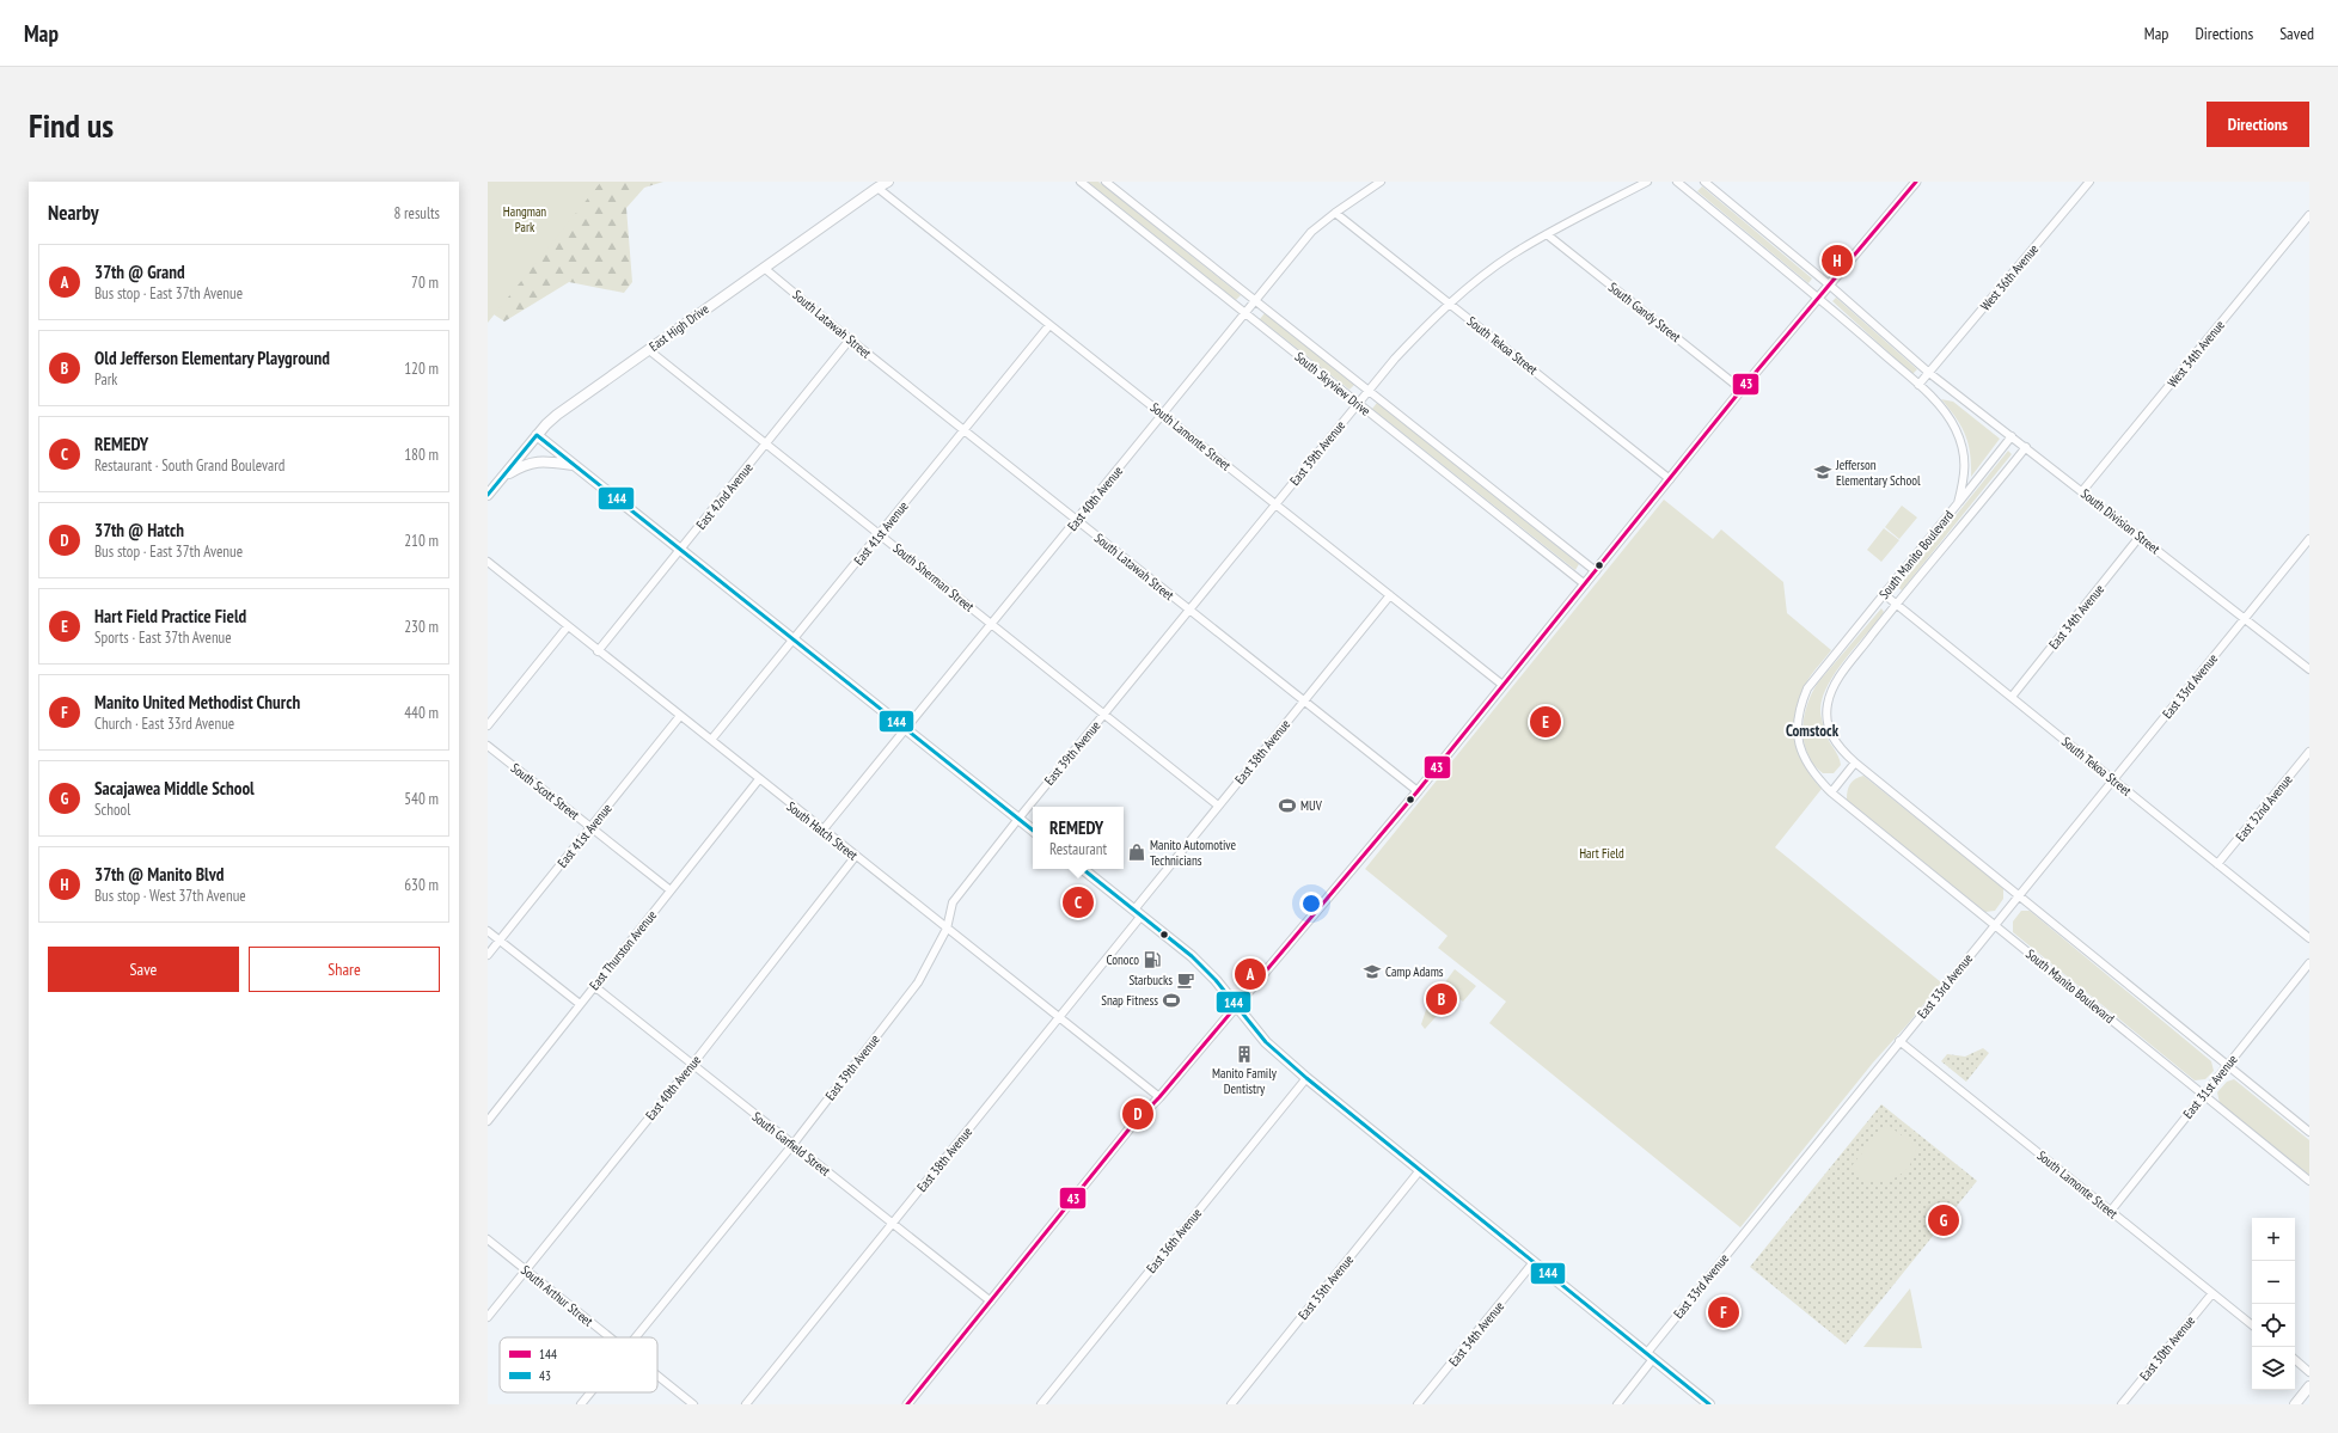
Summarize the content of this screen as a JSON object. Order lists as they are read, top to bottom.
{
  "streets": {
    "main road": ["East High Drive"],
    "street": [
      "West 36th Avenue",
      "South Gandy Street",
      "South Latawah Street",
      "South Tekoa Street",
      "West 34th Avenue",
      "South Skyview Drive",
      "South Lamonte Street",
      "East 39th Avenue",
      "East 42nd Avenue",
      "East 40th Avenue",
      "South Division Street",
      "East 41st Avenue",
      "South Manito Boulevard",
      "South Sherman Street",
      "East 34th Avenue",
      "East 33rd Avenue",
      "East 38th Avenue",
      "South Scott Street",
      "East 32nd Avenue",
      "South Hatch Street",
      "East Thurston Avenue",
      "East 31st Avenue",
      "South Garfield Street",
      "East 36th Avenue",
      "East 35th Avenue",
      "South Arthur Street",
      "East 30th Avenue"
    ]
  },
  "crossings": [
    ["West 36th Avenue", "South Division Street"],
    ["South Gandy Street", "East 39th Avenue"],
    ["South Latawah Street", "East High Drive"],
    ["South Latawah Street", "East 39th Avenue"],
    ["South Latawah Street", "East 42nd Avenue"],
    ["South Latawah Street", "East 40th Avenue"],
    ["South Latawah Street", "East 41st Avenue"],
    ["South Latawah Street", "East 38th Avenue"],
    ["East High Drive", "South Lamonte Street"],
    ["East High Drive", "South Sherman Street"],
    ["South Tekoa Street", "East 39th Avenue"],
    ["South Tekoa Street", "East 40th Avenue"],
    ["South Tekoa Street", "South Manito Boulevard"],
    ["South Tekoa Street", "East 34th Avenue"],
    ["South Tekoa Street", "East 33rd Avenue"],
    ["South Tekoa Street", "East 32nd Avenue"],
    ["West 34th Avenue", "South Division Street"],
    ["South Skyview Drive", "East 39th Avenue"],
    ["South Skyview Drive", "East 40th Avenue"],
    ["South Lamonte Street", "East 39th Avenue"],
    ["South Lamonte Street", "East 40th Avenue"],
    ["South Lamonte Street", "East 41st Avenue"],
    ["South Lamonte Street", "East 33rd Avenue"],
    ["South Lamonte Street", "East 38th Avenue"],
    ["South Lamonte Street", "East 31st Avenue"],
    ["South Lamonte Street", "East 30th Avenue"],
    ["East 39th Avenue", "South Sherman Street"],
    ["East 39th Avenue", "South Hatch Street"],
    ["East 39th Avenue", "South Garfield Street"],
    ["East 42nd Avenue", "South Sherman Street"],
    ["East 42nd Avenue", "South Hatch Street"],
    ["East 40th Avenue", "South Sherman Street"],
    ["East 40th Avenue", "South Hatch Street"],
    ["East 40th Avenue", "South Garfield Street"],
    ["East 40th Avenue", "South Arthur Street"],
    ["South Division Street", "South Manito Boulevard"],
    ["South Division Street", "East 34th Avenue"],
    ["South Division Street", "East 33rd Avenue"],
    ["East 41st Avenue", "South Sherman Street"],
    ["East 41st Avenue", "South Scott Street"],
    ["East 41st Avenue", "South Hatch Street"],
    ["South Manito Boulevard", "East 33rd Avenue"],
    ["South Manito Boulevard", "East 31st Avenue"],
    ["South Sherman Street", "East 38th Avenue"],
    ["East 38th Avenue", "South Hatch Street"],
    ["East 38th Avenue", "South Garfield Street"],
    ["South Scott Street", "East Thurston Avenue"],
    ["South Hatch Street", "East Thurston Avenue"],
    ["East Thurston Avenue", "South Garfield Street"]
  ],
  "districts": ["Comstock"],
  "parks": ["Hangman Park", "Hart Field"],
  "places": {
    "school or university": ["Jefferson Elementary School", "Camp Adams"],
    "sports": ["MUV", "Snap Fitness"],
    "shop": ["Manito Automotive Technicians"],
    "fuel station": ["Conoco"],
    "cafe": ["Starbucks"],
    "building": ["Manito Family Dentistry"]
  },
  "lines": ["transit line 43", "transit line 144"],
  "legend": ["144", "43"],
  "page": {
    "header": "Map",
    "nav": ["Map", "Directions", "Saved"],
    "buttons": [
      "Directions",
      ["Save", "Share"]
    ],
    "title": "Find us",
    "heading": ["Nearby", "8 results"],
    "pins": [
      "H",
      "E",
      "C",
      "A",
      "B",
      "D",
      "G",
      "F"
    ],
    "list": [
      {
        "mark": "A",
        "name": "37th @ Grand",
        "note": "Bus stop · East 37th Avenue",
        "value": "70 m"
      },
      {
        "mark": "B",
        "name": "Old Jefferson Elementary Playground",
        "note": "Park",
        "value": "120 m"
      },
      {
        "mark": "C",
        "name": "REMEDY",
        "note": "Restaurant · South Grand Boulevard",
        "value": "180 m"
      },
      {
        "mark": "D",
        "name": "37th @ Hatch",
        "note": "Bus stop · East 37th Avenue",
        "value": "210 m"
      },
      {
        "mark": "E",
        "name": "Hart Field Practice Field",
        "note": "Sports · East 37th Avenue",
        "value": "230 m"
      },
      {
        "mark": "F",
        "name": "Manito United Methodist Church",
        "note": "Church · East 33rd Avenue",
        "value": "440 m"
      },
      {
        "mark": "G",
        "name": "Sacajawea Middle School",
        "note": "School",
        "value": "540 m"
      },
      {
        "mark": "H",
        "name": "37th @ Manito Blvd",
        "note": "Bus stop · West 37th Avenue",
        "value": "630 m"
      }
    ],
    "popup": ["REMEDY", "Restaurant"],
    "map_buttons": ["+", "−"]
  }
}
